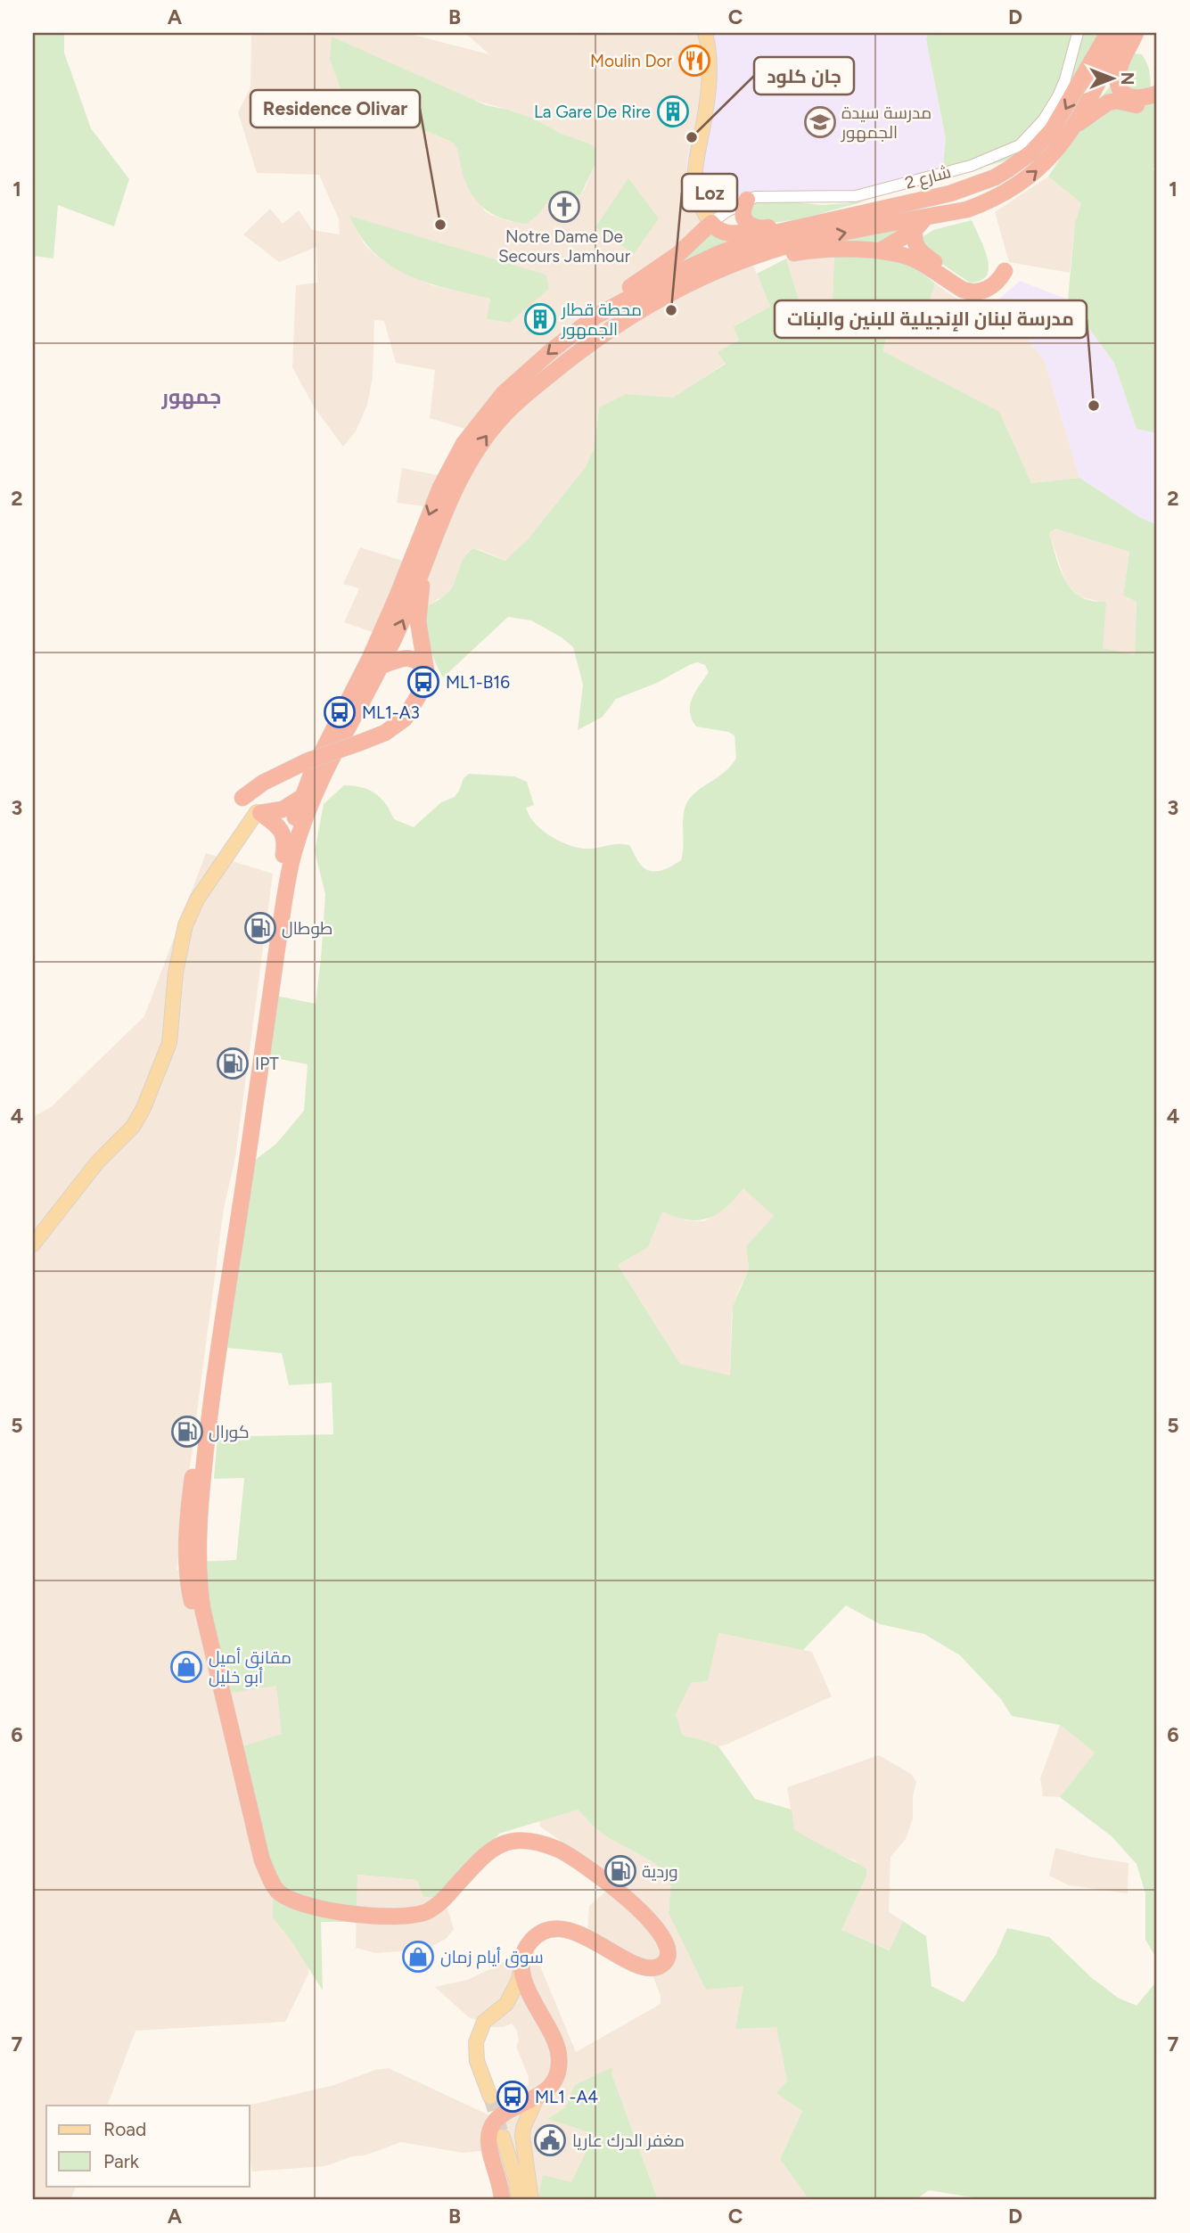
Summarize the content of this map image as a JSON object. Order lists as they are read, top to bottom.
{
  "streets": {
    "street": ["شارع 2"]
  },
  "districts": ["جمهور"],
  "places": {
    "restaurant": ["Moulin Dor"],
    "building": ["La Gare De Rire", "محطة قطار الجمهور"],
    "school or university": ["مدرسة سيدة الجمهور"],
    "other": [
      "جان كلود",
      "Residence Olivar",
      "Loz",
      "مدرسة لبنان الإنجيلية للبنين والبنات"
    ],
    "church": ["Notre Dame De Secours Jamhour"],
    "bus stop": ["ML1-B16", "ML1-A3", "ML1 -A4"],
    "fuel station": [
      "طوطال",
      "IPT",
      "كورال",
      "وردية"
    ],
    "shop": ["مقانق أميل أبو خليل", "سوق أيام زمان"],
    "public building": ["مغفر الدرك عاريا"]
  },
  "legend": ["Road", "Park"],
  "north": "right",
  "grid": {
    "columns": [
      "A",
      "B",
      "C",
      "D"
    ],
    "rows": [
      "1",
      "2",
      "3",
      "4",
      "5",
      "6",
      "7"
    ]
  }
}
